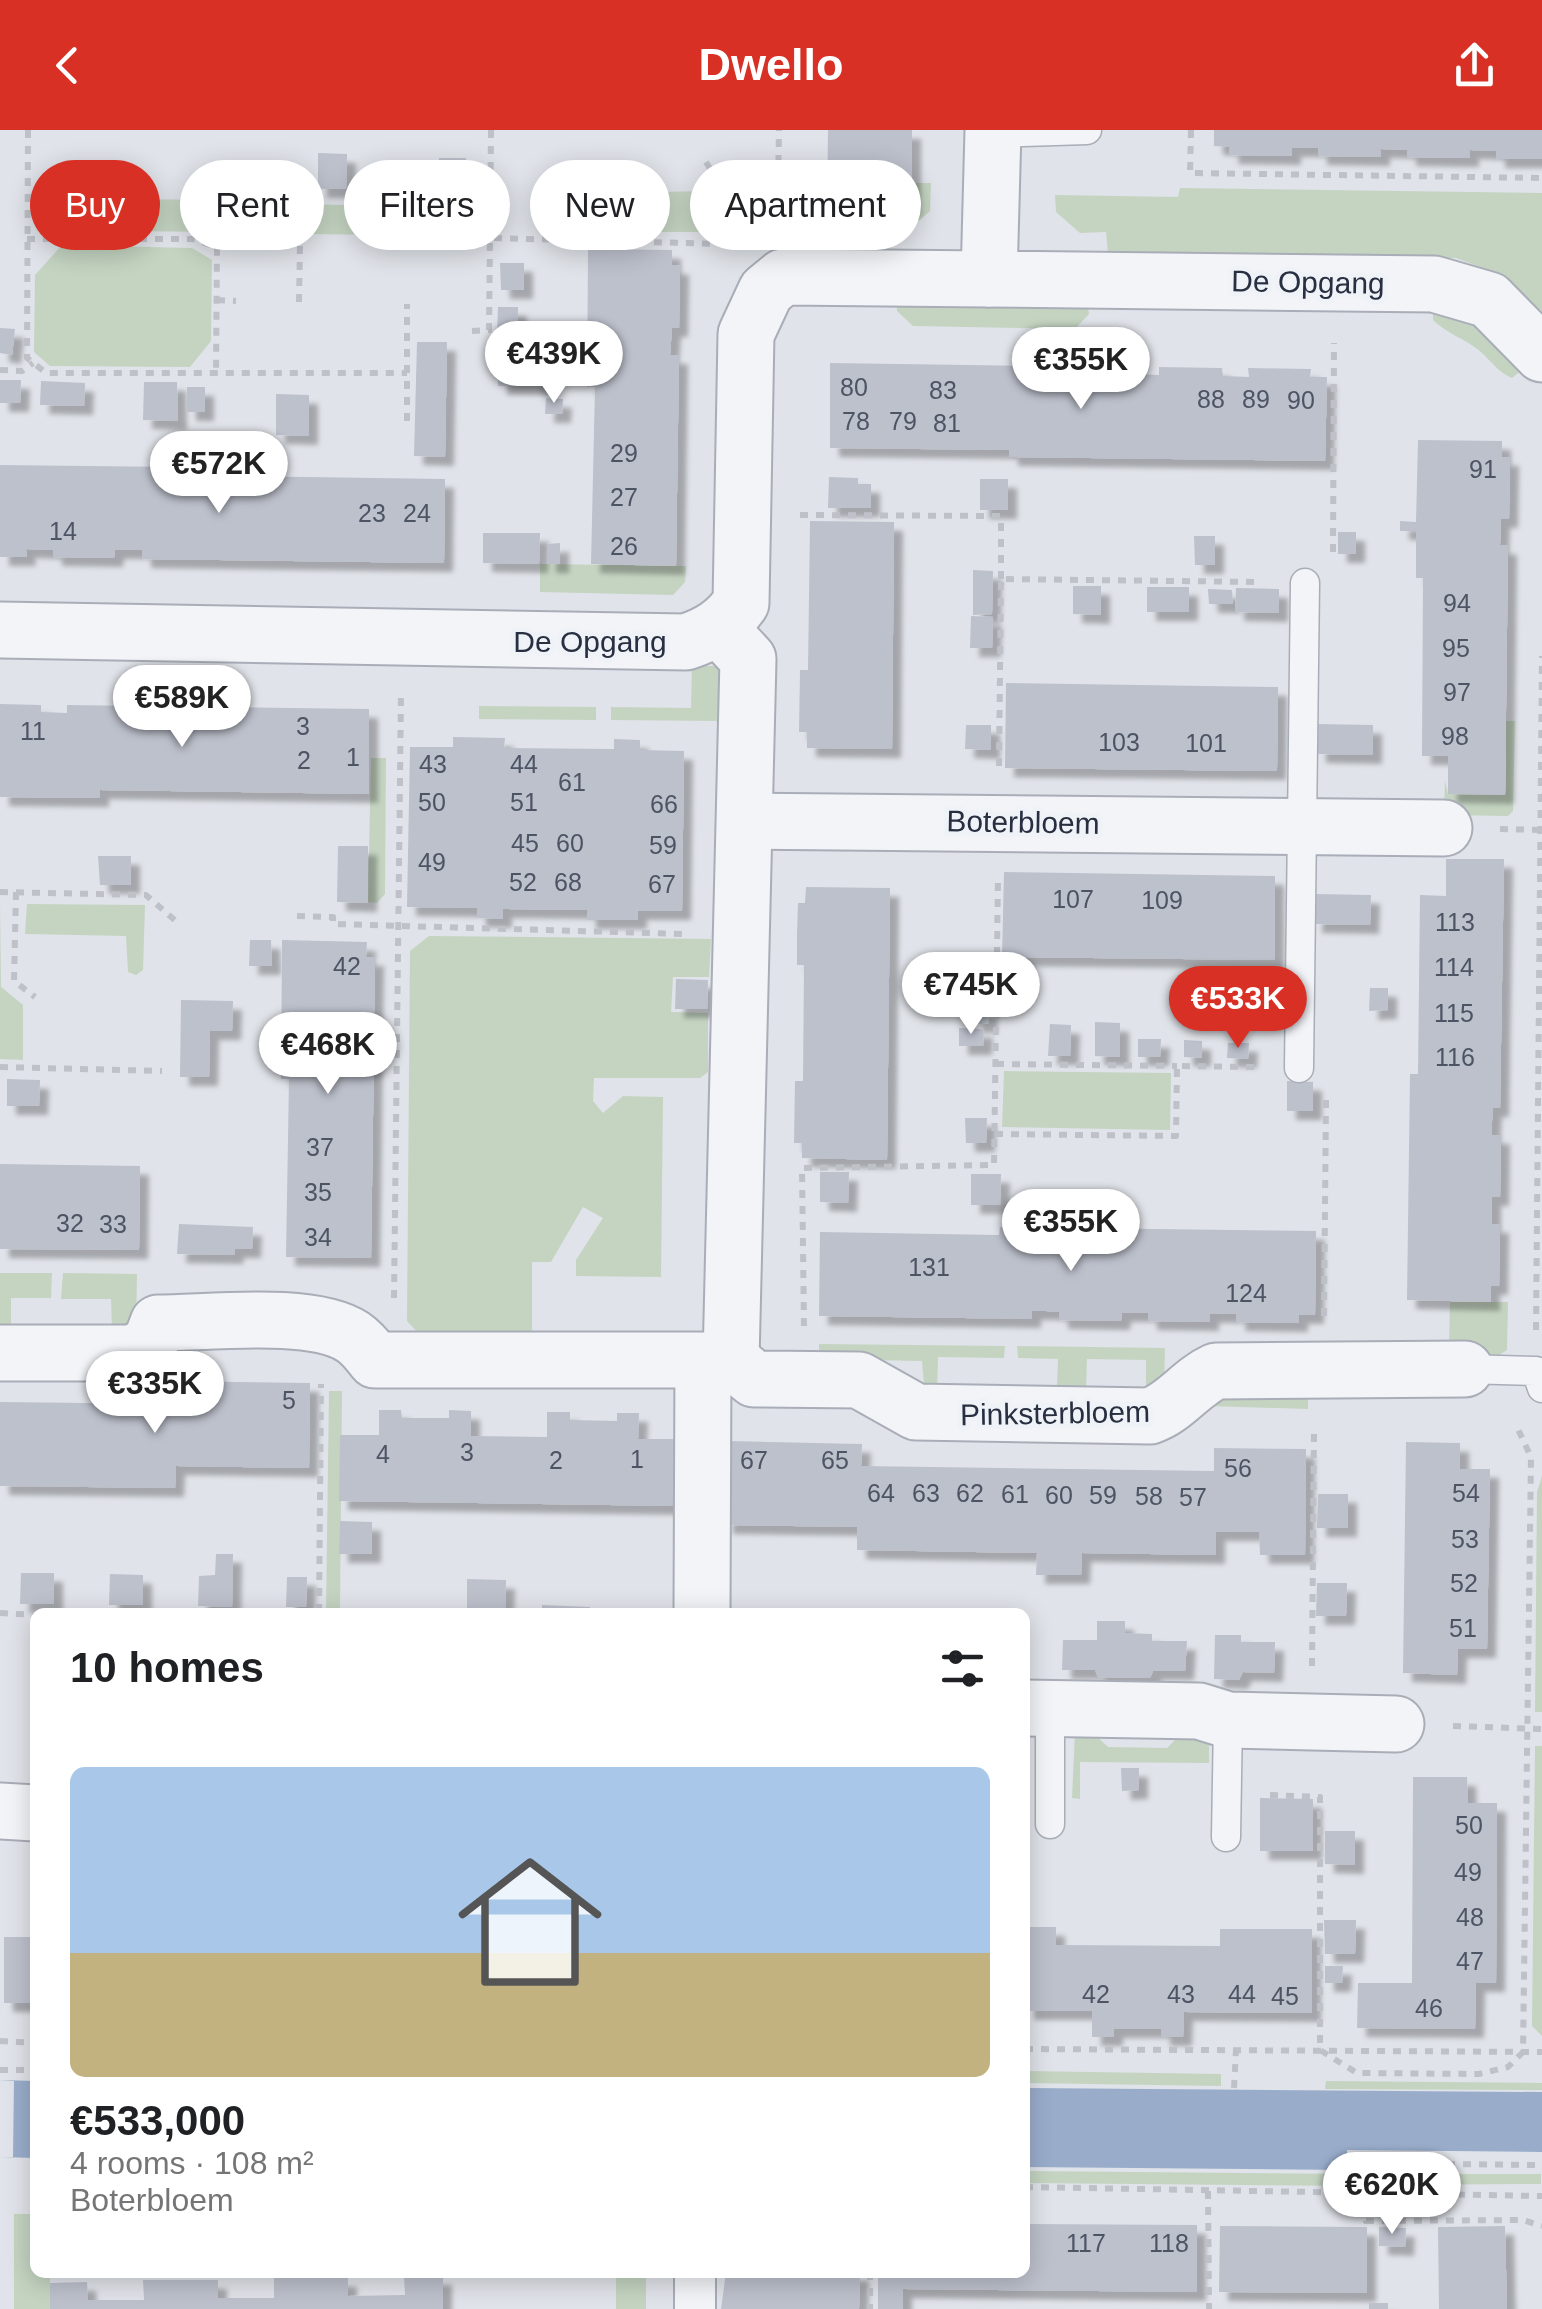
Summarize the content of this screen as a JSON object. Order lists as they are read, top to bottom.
{
  "streets": {
    "street": ["De Opgang", "Boterbloem", "Pinksterbloem"]
  },
  "house_numbers": [
    "80",
    "83",
    "88",
    "89",
    "90",
    "78",
    "79",
    "81",
    "29",
    "91",
    "27",
    "23",
    "24",
    "14",
    "26",
    "94",
    "95",
    "97",
    "3",
    "11",
    "98",
    "103",
    "101",
    "1",
    "2",
    "43",
    "44",
    "61",
    "50",
    "51",
    "66",
    "45",
    "60",
    "59",
    "49",
    "52",
    "68",
    "67",
    "107",
    "109",
    "113",
    "42",
    "114",
    "115",
    "116",
    "37",
    "35",
    "32",
    "33",
    "34",
    "131",
    "124",
    "5",
    "3",
    "4",
    "1",
    "2",
    "67",
    "65",
    "56",
    "64",
    "63",
    "62",
    "54",
    "61",
    "60",
    "59",
    "58",
    "57",
    "53",
    "52",
    "51",
    "50",
    "49",
    "48",
    "47",
    "42",
    "43",
    "44",
    "45",
    "46",
    "117",
    "118"
  ],
  "page": {
    "header": "Dwello",
    "chip": [
      "Buy",
      "Rent",
      "Filters",
      "New",
      "Apartment"
    ],
    "price": [
      "€439K",
      "€355K",
      "€572K",
      "€589K",
      "€745K",
      "€533K",
      "€468K",
      "€355K",
      "€335K",
      "€620K"
    ],
    "heading": "10 homes",
    "list": [
      {
        "name": "€533,000",
        "note": "4 rooms · 108 m² · Boterbloem"
      }
    ]
  }
}
